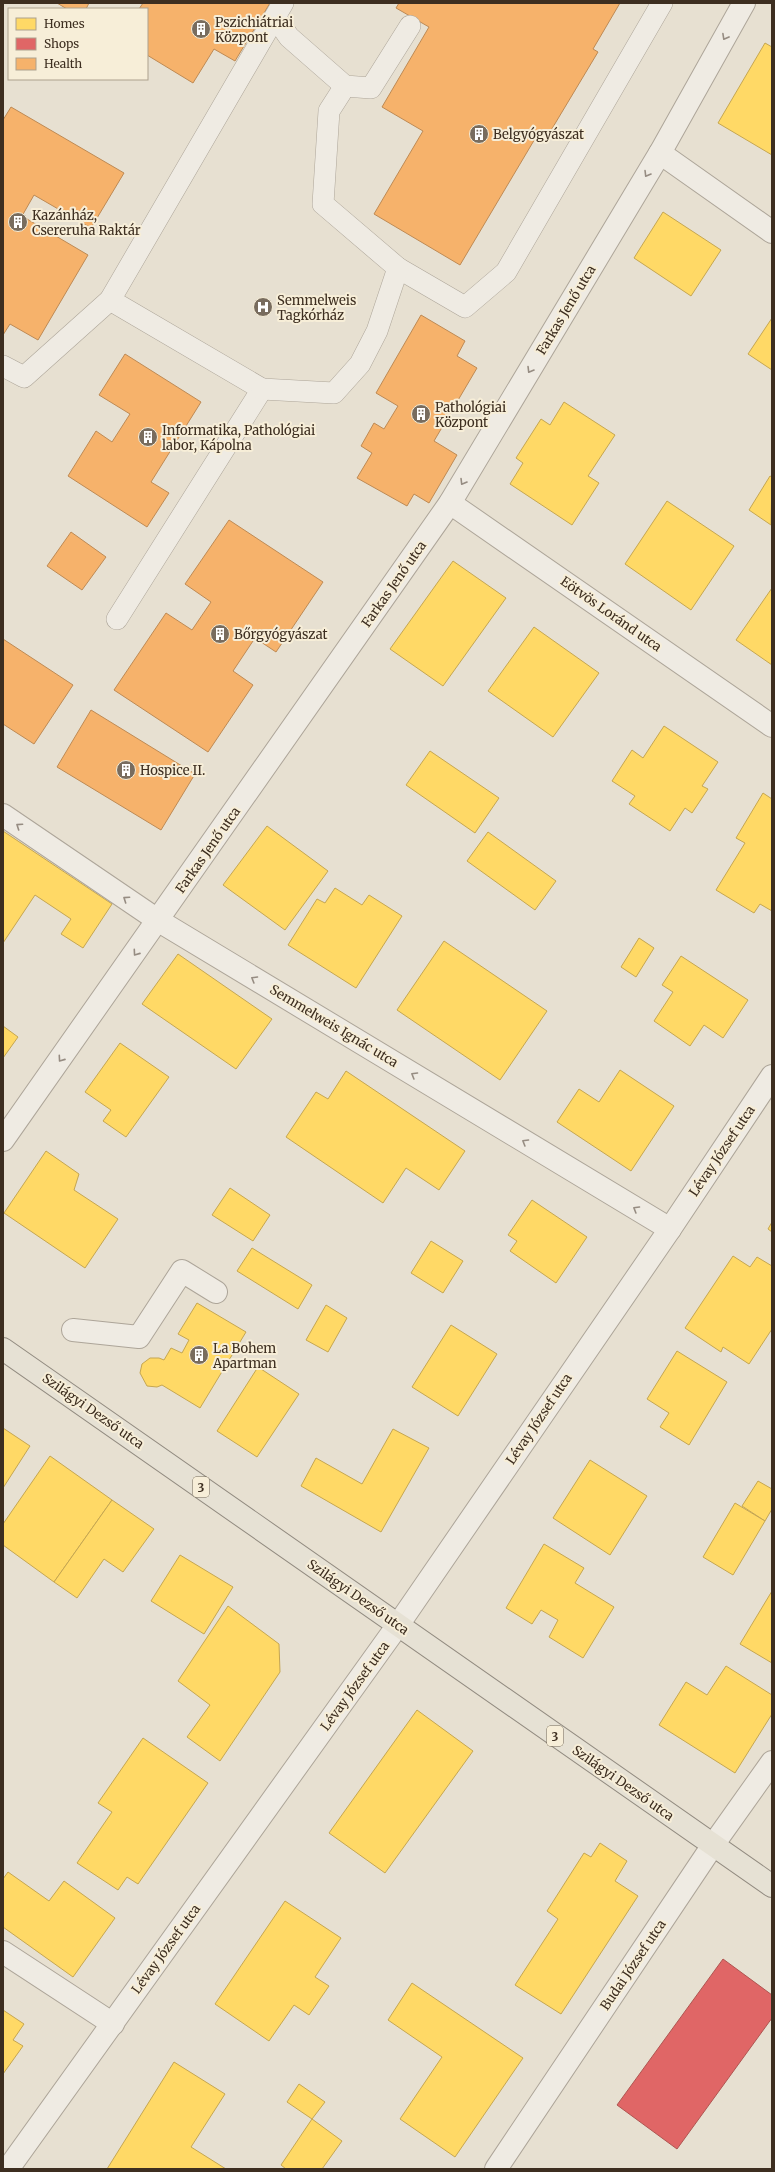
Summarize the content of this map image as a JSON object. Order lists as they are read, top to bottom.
{
  "streets": {
    "main road": ["Szilágyi Dezső utca", "3"],
    "street": [
      "Farkas Jenő utca",
      "Eötvös Loránd utca",
      "Semmelweis Ignác utca",
      "Lévay József utca",
      "Budai József utca"
    ]
  },
  "crossings": [
    ["Farkas Jenő utca", "Eötvös Loránd utca"],
    ["Farkas Jenő utca", "Semmelweis Ignác utca"],
    ["Semmelweis Ignác utca", "Lévay József utca"],
    ["Lévay József utca", "Szilágyi Dezső utca"],
    ["Szilágyi Dezső utca", "3"],
    ["Szilágyi Dezső utca", "Budai József utca"],
    ["3", "Budai József utca"]
  ],
  "one_way": ["Farkas Jenő utca", "Semmelweis Ignác utca"],
  "places": {
    "building": [
      "Pszichiátriai Központ",
      "Belgyógyászat",
      "Kazánház, Csereruha Raktár",
      "Pathológiai Központ",
      "Informatika, Pathológiai labor, Kápolna",
      "Bőrgyógyászat",
      "Hospice II.",
      "La Bohem Apartman"
    ],
    "hospital": ["Semmelweis Tagkórház"]
  },
  "legend": ["Homes", "Shops", "Health"]
}
